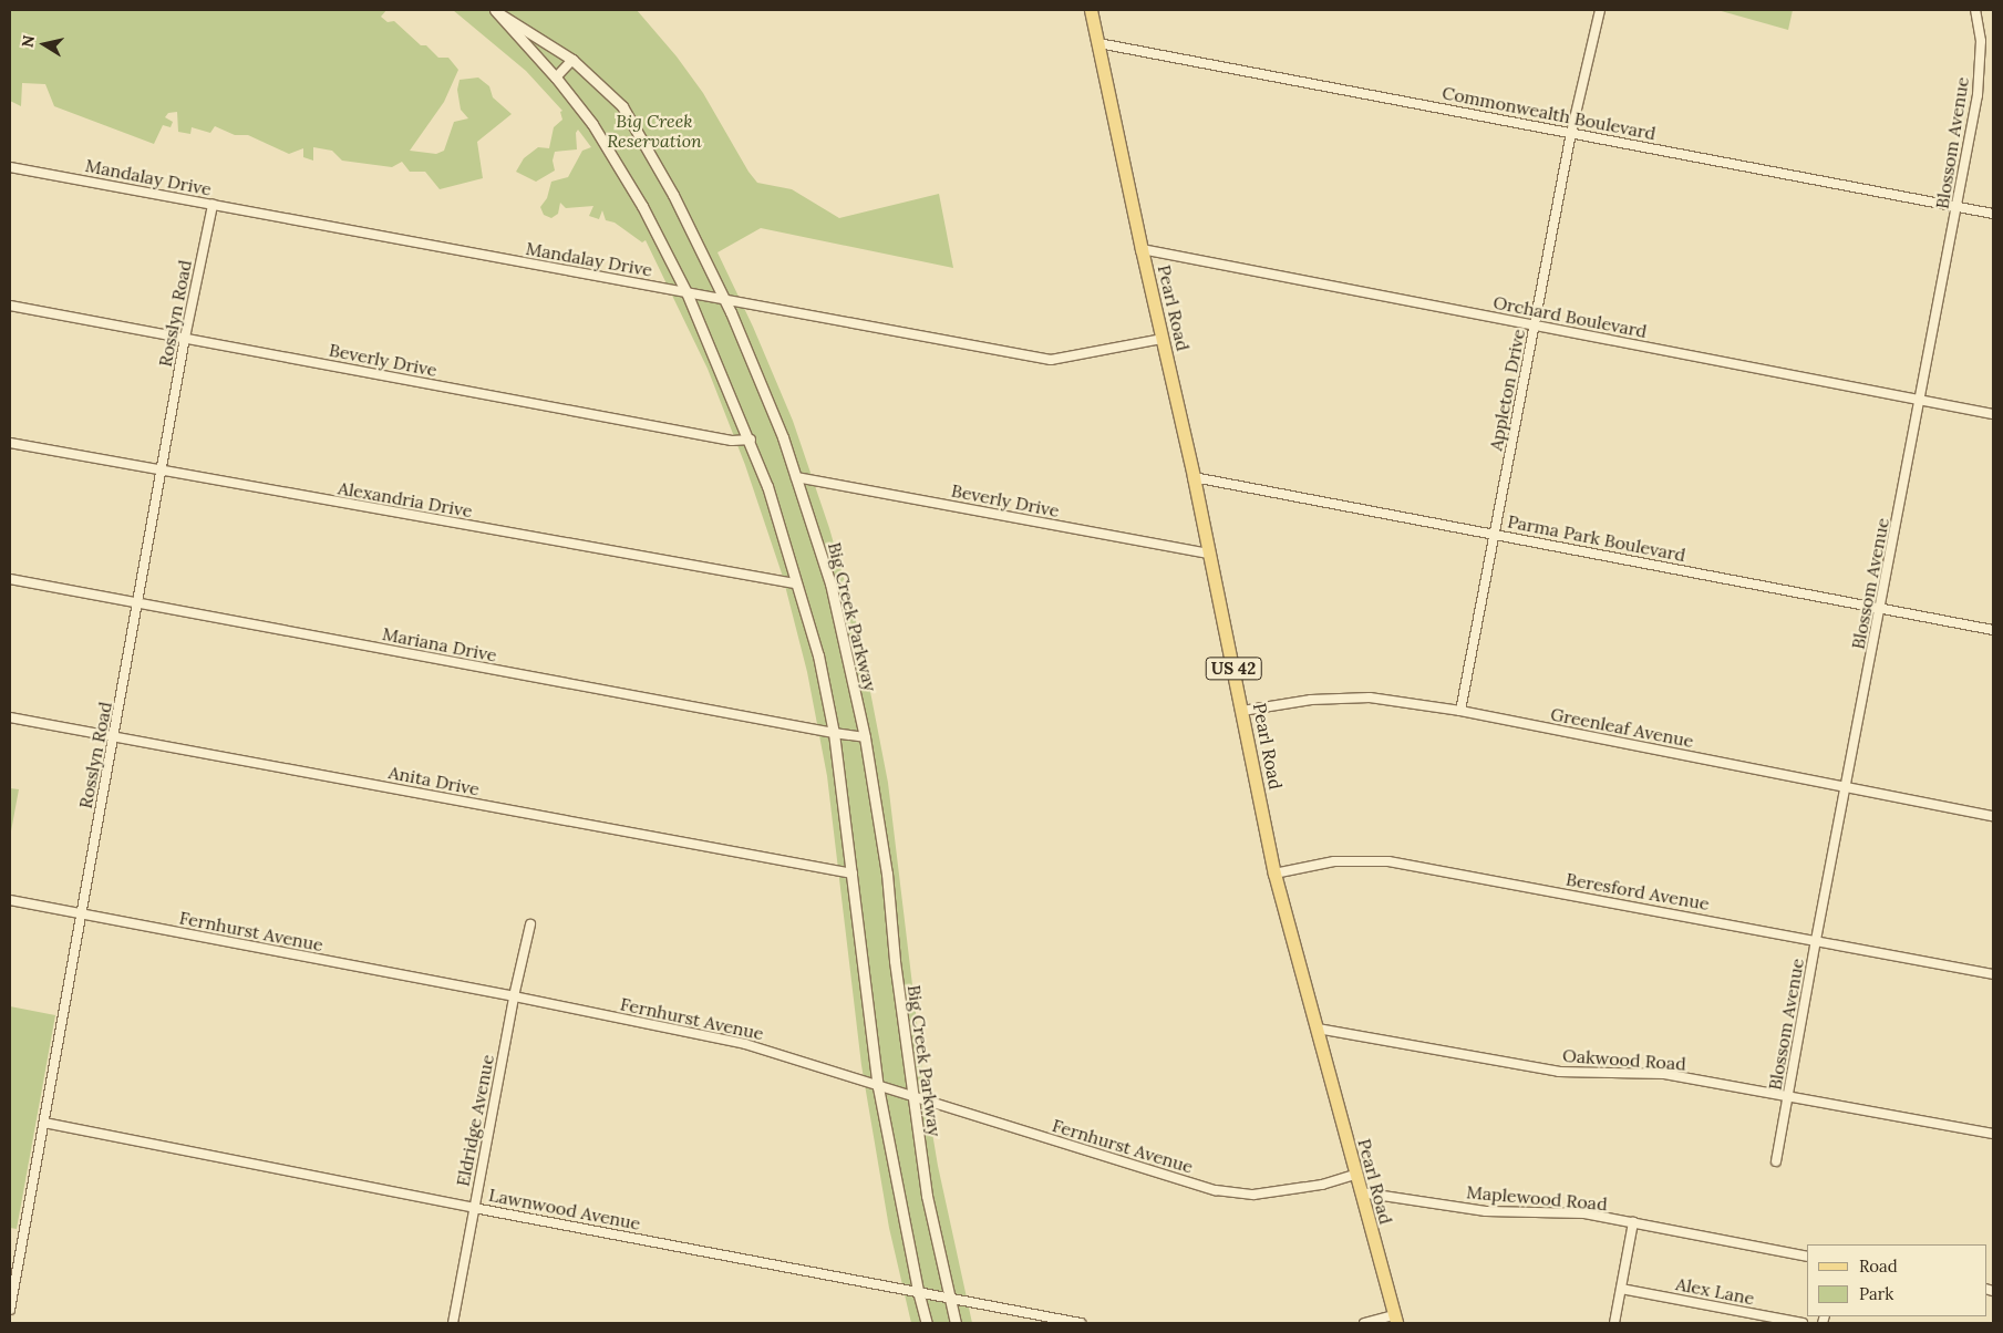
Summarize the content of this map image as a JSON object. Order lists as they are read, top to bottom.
{
  "streets": {
    "main road": ["Pearl Road", "US 42"],
    "street": [
      "Commonwealth Boulevard",
      "Blossom Avenue",
      "Mandalay Drive",
      "Rosslyn Road",
      "Orchard Boulevard",
      "Beverly Drive",
      "Appleton Drive",
      "Alexandria Drive",
      "Parma Park Boulevard",
      "Big Creek Parkway",
      "Mariana Drive",
      "Greenleaf Avenue",
      "Anita Drive",
      "Beresford Avenue",
      "Fernhurst Avenue",
      "Oakwood Road",
      "Eldridge Avenue",
      "Maplewood Road",
      "Lawnwood Avenue",
      "Alex Lane"
    ]
  },
  "crossings": [
    ["Commonwealth Boulevard", "Blossom Avenue"],
    ["Commonwealth Boulevard", "Pearl Road"],
    ["Commonwealth Boulevard", "Appleton Drive"],
    ["Blossom Avenue", "Orchard Boulevard"],
    ["Blossom Avenue", "Parma Park Boulevard"],
    ["Blossom Avenue", "Greenleaf Avenue"],
    ["Blossom Avenue", "Beresford Avenue"],
    ["Blossom Avenue", "Oakwood Road"],
    ["Mandalay Drive", "Pearl Road"],
    ["Mandalay Drive", "Rosslyn Road"],
    ["Mandalay Drive", "Big Creek Parkway"],
    ["Pearl Road", "Orchard Boulevard"],
    ["Pearl Road", "Beverly Drive"],
    ["Pearl Road", "Parma Park Boulevard"],
    ["Pearl Road", "Greenleaf Avenue"],
    ["Pearl Road", "Beresford Avenue"],
    ["Pearl Road", "Fernhurst Avenue"],
    ["Pearl Road", "Oakwood Road"],
    ["Pearl Road", "Maplewood Road"],
    ["Rosslyn Road", "Beverly Drive"],
    ["Rosslyn Road", "Alexandria Drive"],
    ["Rosslyn Road", "Mariana Drive"],
    ["Rosslyn Road", "Anita Drive"],
    ["Rosslyn Road", "Fernhurst Avenue"],
    ["Rosslyn Road", "Lawnwood Avenue"],
    ["Orchard Boulevard", "Appleton Drive"],
    ["Beverly Drive", "Big Creek Parkway"],
    ["Appleton Drive", "Parma Park Boulevard"],
    ["Appleton Drive", "Greenleaf Avenue"],
    ["Alexandria Drive", "Big Creek Parkway"],
    ["Big Creek Parkway", "Mariana Drive"],
    ["Big Creek Parkway", "Anita Drive"],
    ["Big Creek Parkway", "Fernhurst Avenue"],
    ["Big Creek Parkway", "Lawnwood Avenue"],
    ["Fernhurst Avenue", "Eldridge Avenue"],
    ["Eldridge Avenue", "Lawnwood Avenue"]
  ],
  "parks": ["Big Creek Reservation"],
  "legend": ["Road", "Park"],
  "north": "left"
}
